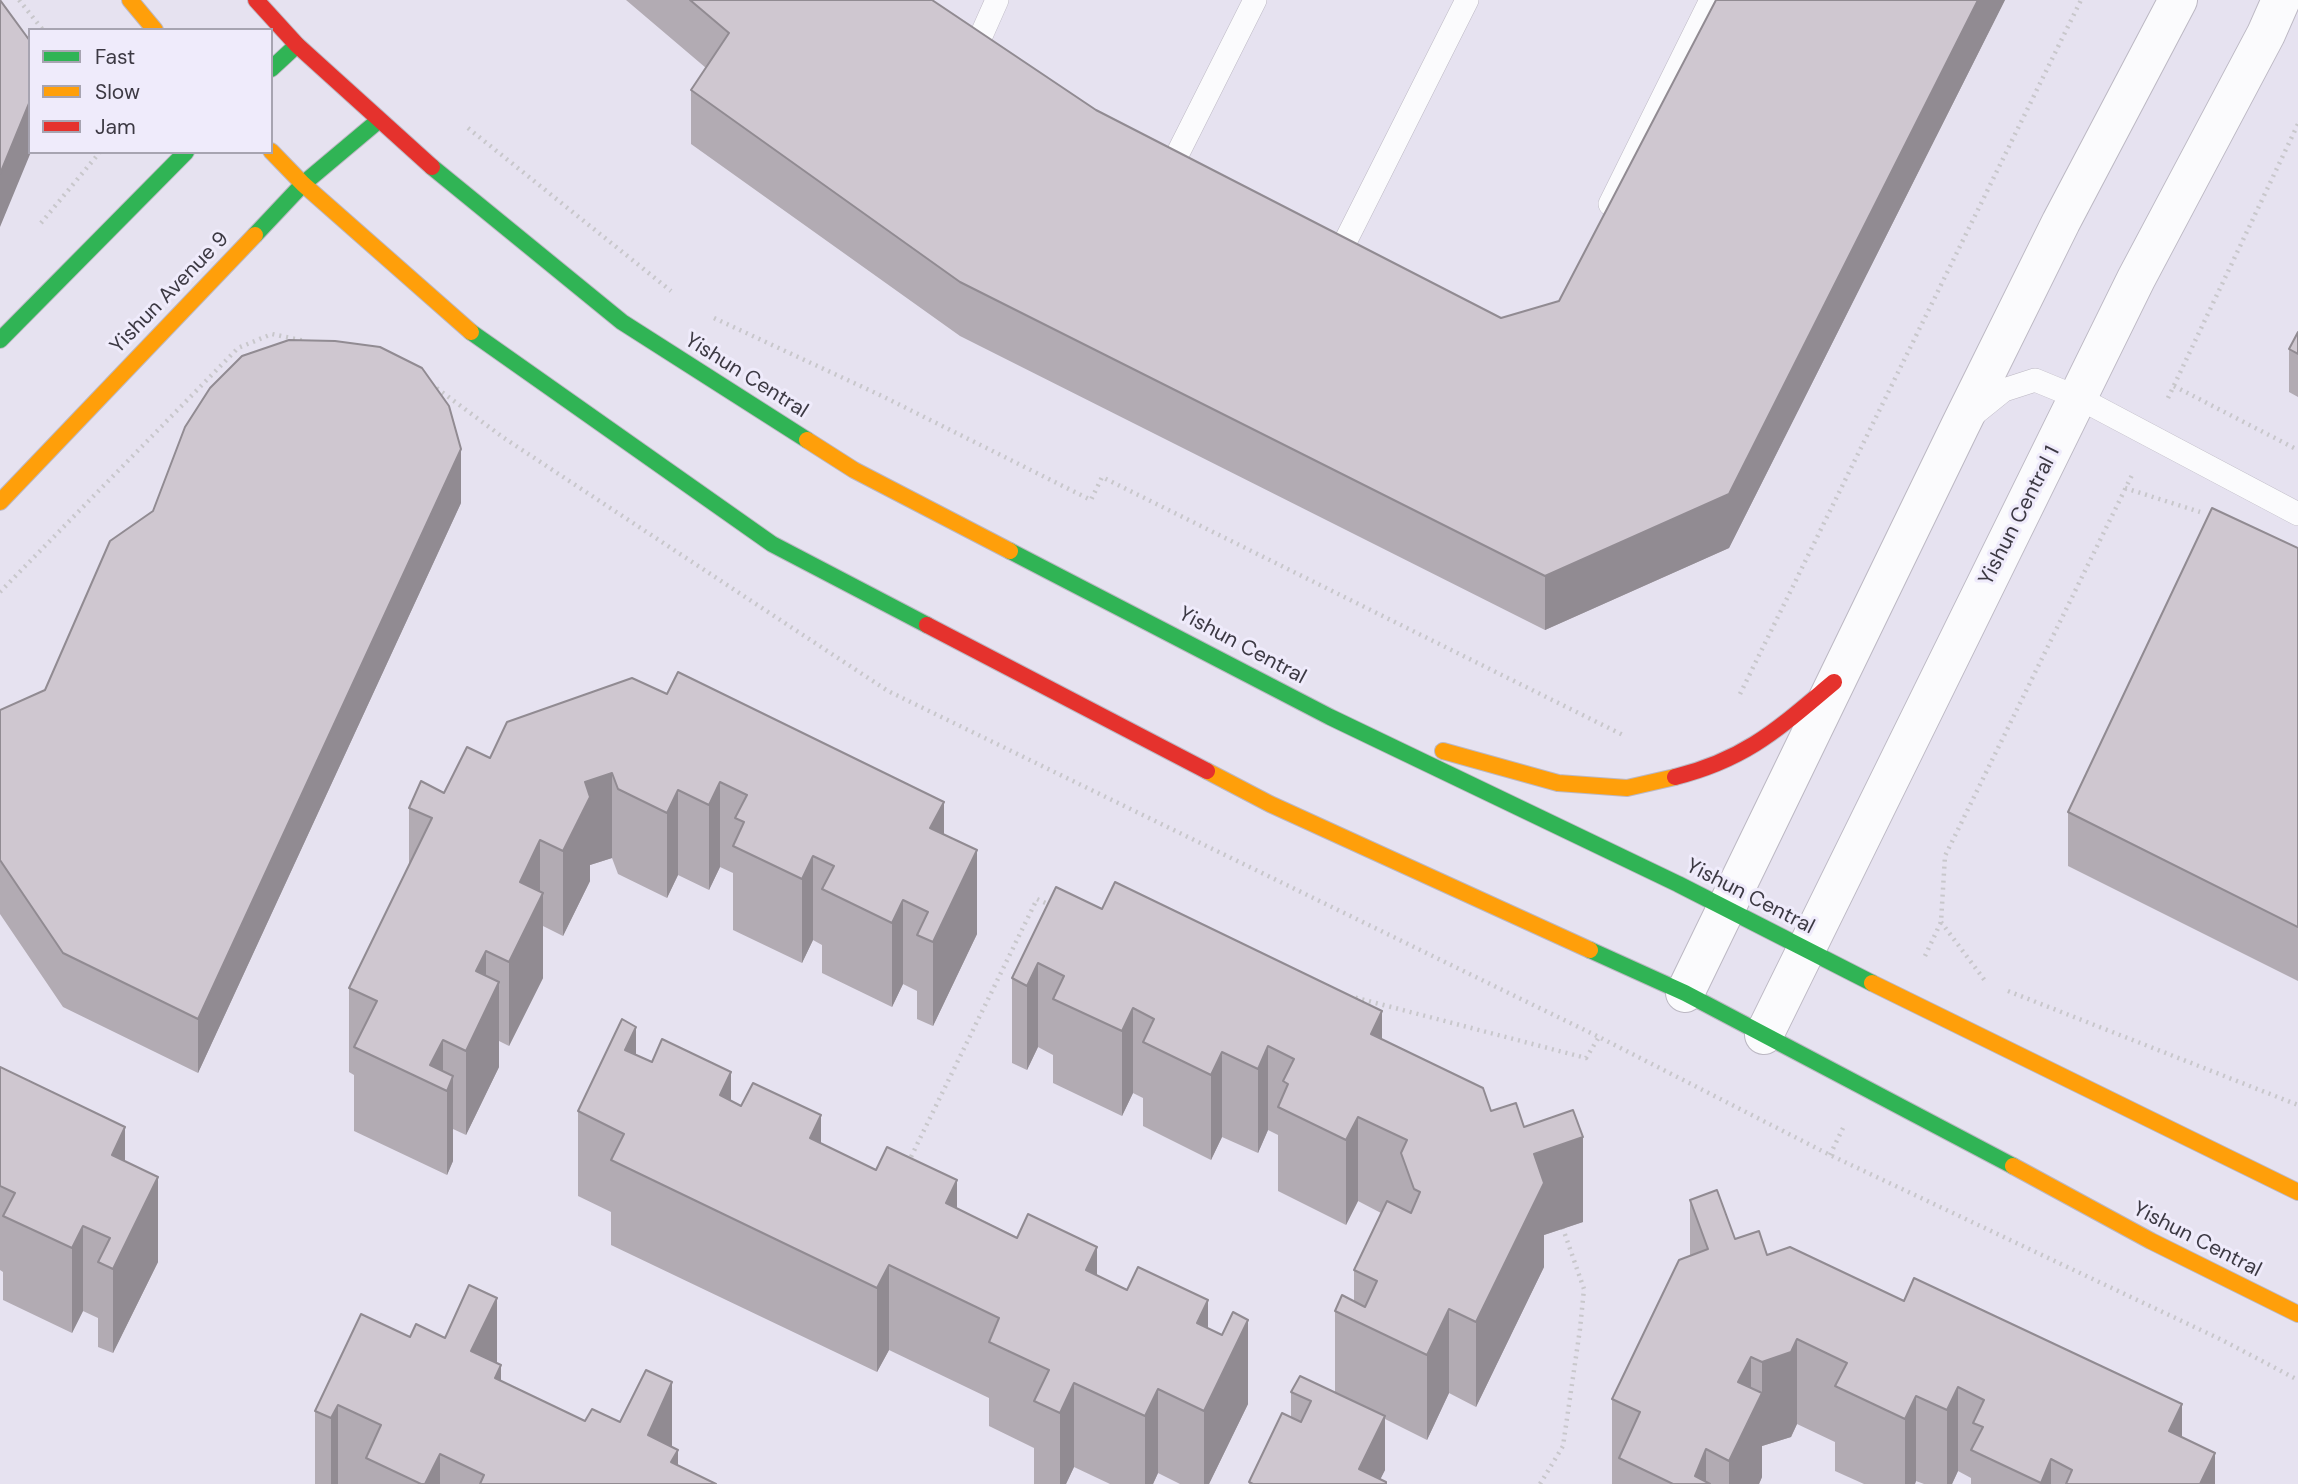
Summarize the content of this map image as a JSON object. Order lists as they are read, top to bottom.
{
  "streets": {
    "main road": ["Yishun Avenue 9", "Yishun Central"],
    "street": ["Yishun Central 1"]
  },
  "crossings": [
    ["Yishun Avenue 9", "Yishun Central"],
    ["Yishun Central", "Yishun Central 1"]
  ],
  "legend": ["Fast", "Slow", "Jam"]
}
